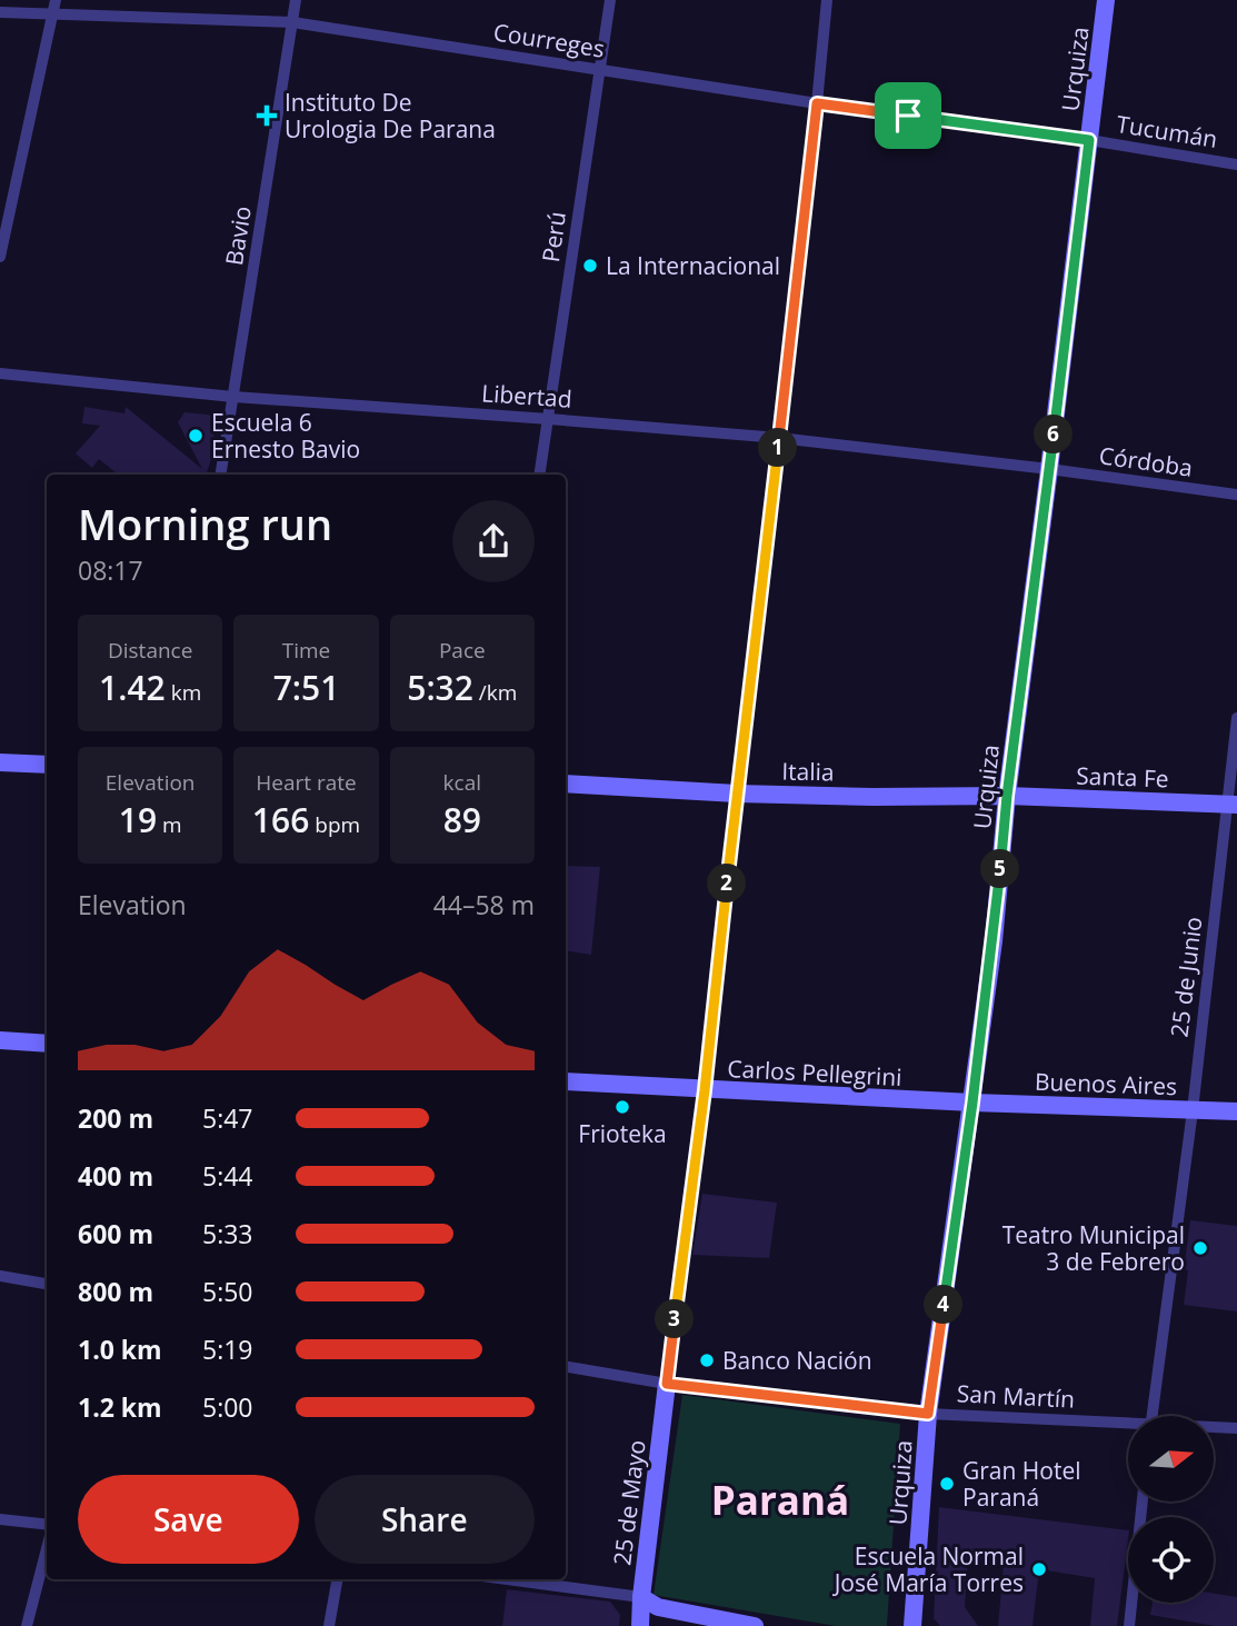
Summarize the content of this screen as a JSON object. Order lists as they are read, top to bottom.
{
  "streets": {
    "street": [
      "Courreges",
      "Urquiza",
      "Tucumán",
      "Bavio",
      "Perú",
      "Libertad",
      "Córdoba",
      "Italia",
      "Santa Fe",
      "25 de Junio",
      "Carlos Pellegrini",
      "Buenos Aires",
      "San Martín",
      "25 de Mayo"
    ]
  },
  "crossings": [
    ["Courreges", "Urquiza"],
    ["Courreges", "Tucumán"],
    ["Courreges", "Bavio"],
    ["Courreges", "Perú"],
    ["Urquiza", "Tucumán"],
    ["Urquiza", "Libertad"],
    ["Urquiza", "Córdoba"],
    ["Urquiza", "Italia"],
    ["Urquiza", "Santa Fe"],
    ["Urquiza", "Carlos Pellegrini"],
    ["Urquiza", "Buenos Aires"],
    ["Urquiza", "San Martín"],
    ["Bavio", "Libertad"],
    ["Perú", "Libertad"],
    ["Libertad", "Córdoba"],
    ["Italia", "Santa Fe"],
    ["Santa Fe", "25 de Junio"],
    ["25 de Junio", "Buenos Aires"],
    ["Carlos Pellegrini", "Buenos Aires"],
    ["San Martín", "25 de Mayo"]
  ],
  "districts": ["Paraná"],
  "places": {
    "health": ["Instituto De Urologia De Parana"],
    "other": [
      "La Internacional",
      "Escuela 6 Ernesto Bavio",
      "Frioteka",
      "Teatro Municipal 3 de Febrero",
      "Banco Nación",
      "Gran Hotel Paraná",
      "Escuela Normal José María Torres"
    ]
  },
  "north": "right",
  "page": {
    "pins": [
      "6",
      "1",
      "5",
      "2",
      "4",
      "3"
    ],
    "heading": ["Morning run", "08:17"],
    "stats": [
      ["Distance", "1.42 km"],
      ["Time", "7:51"],
      ["Pace", "5:32 /km"],
      ["Elevation", "19 m"],
      ["Heart rate", "166 bpm"],
      ["kcal", "89"]
    ],
    "chart": ["Elevation", "44–58 m"],
    "list": [
      {
        "name": "200 m",
        "note": "5:47"
      },
      {
        "name": "400 m",
        "note": "5:44"
      },
      {
        "name": "600 m",
        "note": "5:33"
      },
      {
        "name": "800 m",
        "note": "5:50"
      },
      {
        "name": "1.0 km",
        "note": "5:19"
      },
      {
        "name": "1.2 km",
        "note": "5:00"
      }
    ],
    "buttons": ["Save", "Share"]
  }
}
